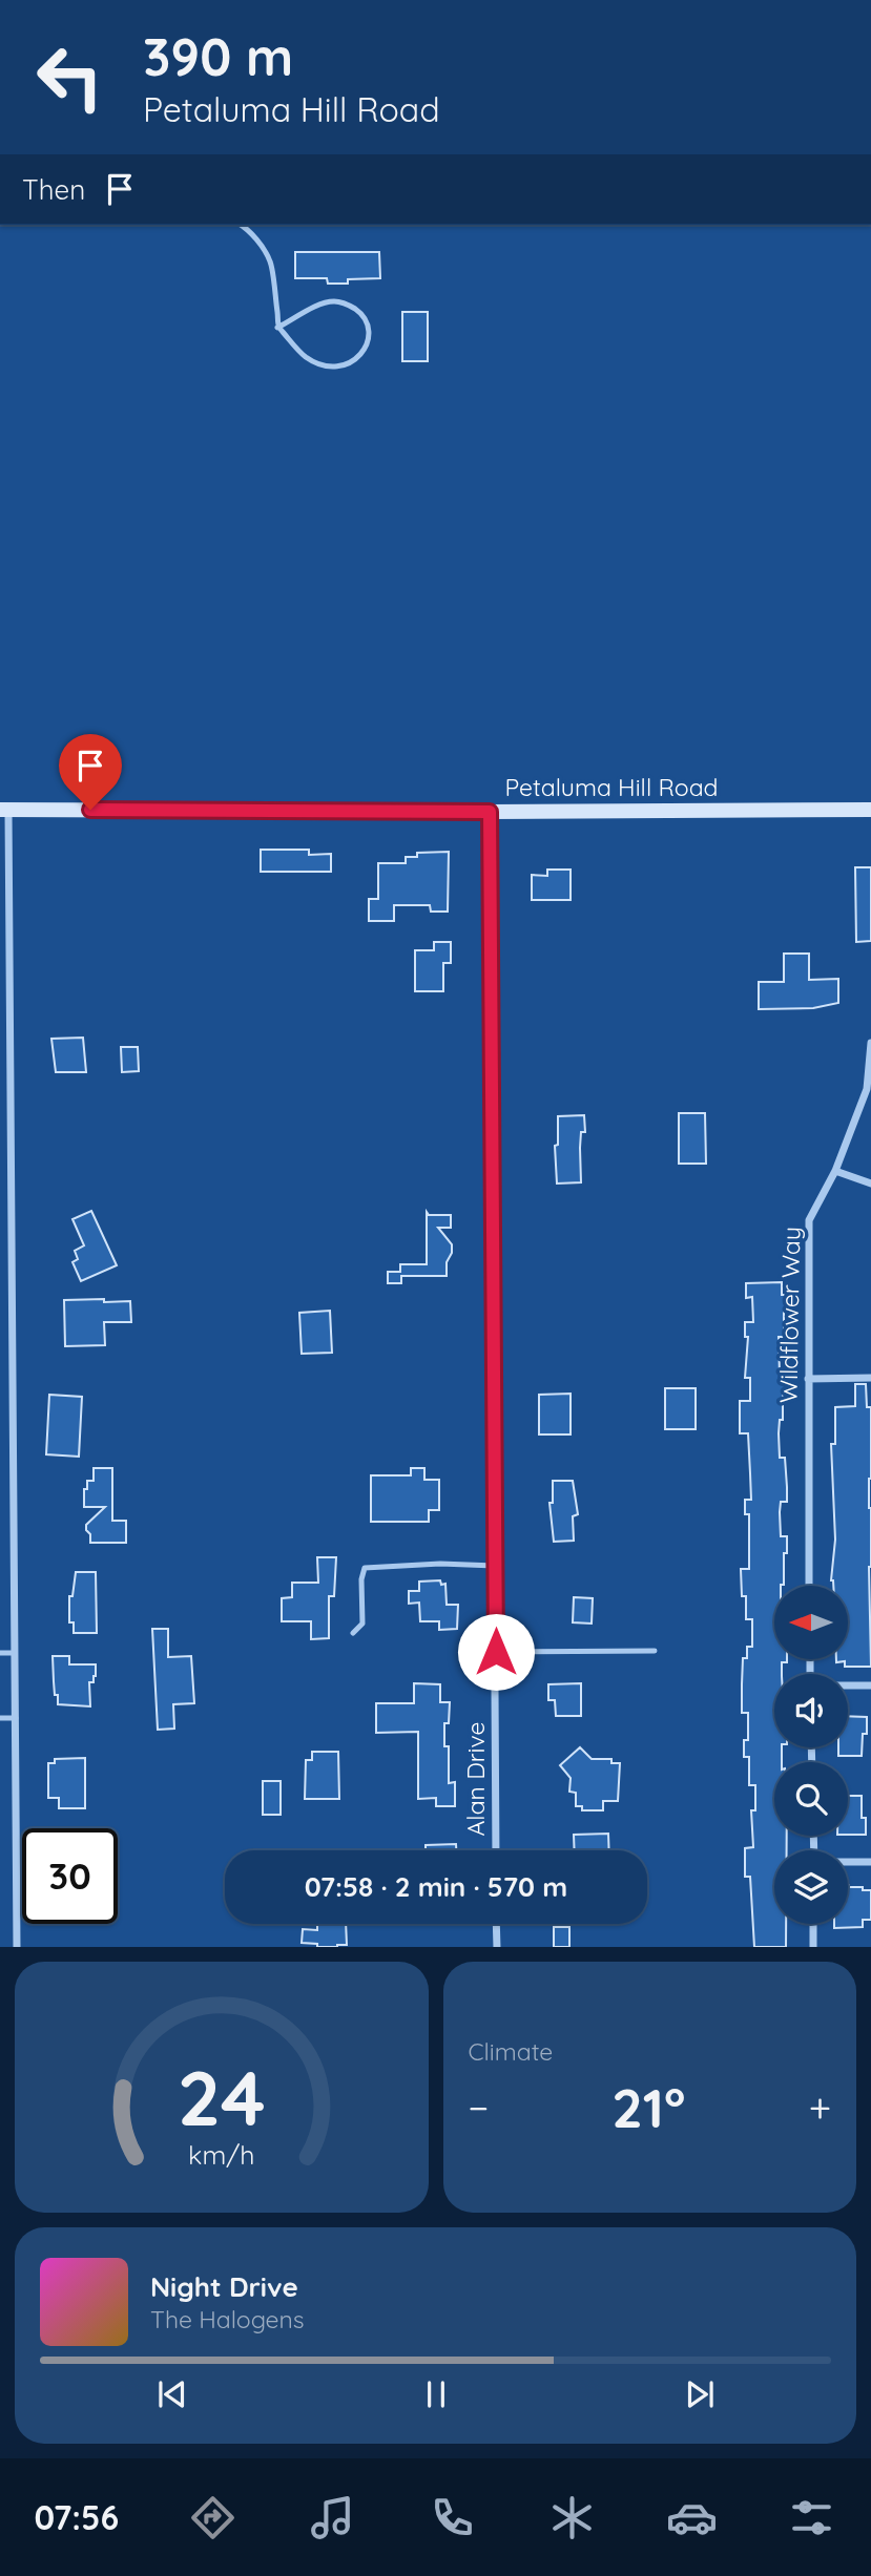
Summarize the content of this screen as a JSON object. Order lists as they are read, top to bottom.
{
  "streets": {
    "main road": ["Petaluma Hill Road"],
    "street": ["Wildflower Way", "Alan Drive"]
  },
  "crossings": [
    ["Petaluma Hill Road", "Alan Drive"]
  ],
  "north": "left",
  "page": {
    "turn": ["390 m", "Petaluma Hill Road"],
    "then": "Then",
    "limit": "30",
    "trip": "07:58 · 2 min · 570 m",
    "tile": "Climate",
    "heat": ["−", "21°", "+"],
    "song": ["Night Drive", "The Halogens"],
    "tabs": "07:56",
    "gauge": ["24", "km/h"]
  }
}
